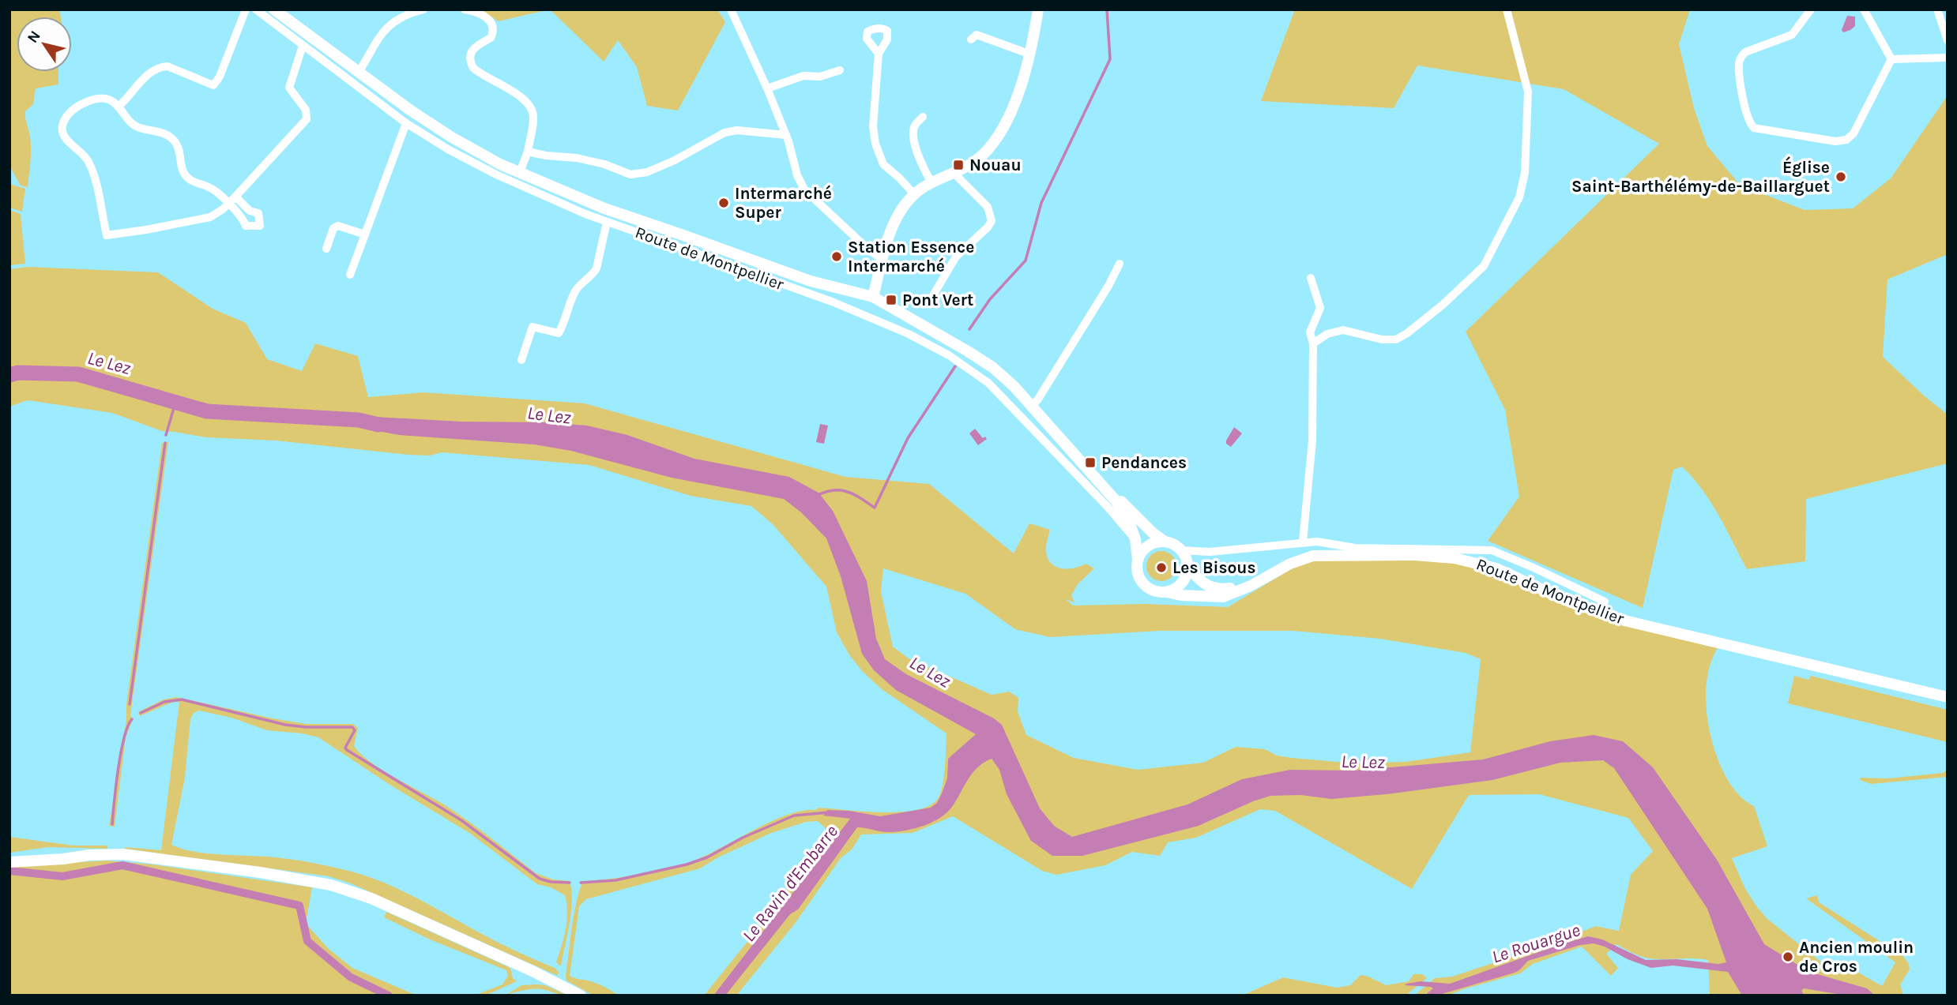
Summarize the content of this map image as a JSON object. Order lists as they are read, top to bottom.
{
  "streets": {
    "main road": ["Route de Montpellier"]
  },
  "water": ["Le Lez", "Le Ravin d'Embarre", "Le Rouargue"],
  "places": {
    "transit": ["Nouau", "Pont Vert", "Pendances"],
    "other": [
      "Église Saint-Barthélémy-de-Baillarguet",
      "Intermarché Super",
      "Station Essence Intermarché",
      "Les Bisous",
      "Ancien moulin de Cros"
    ]
  },
  "north": "top left"
}
